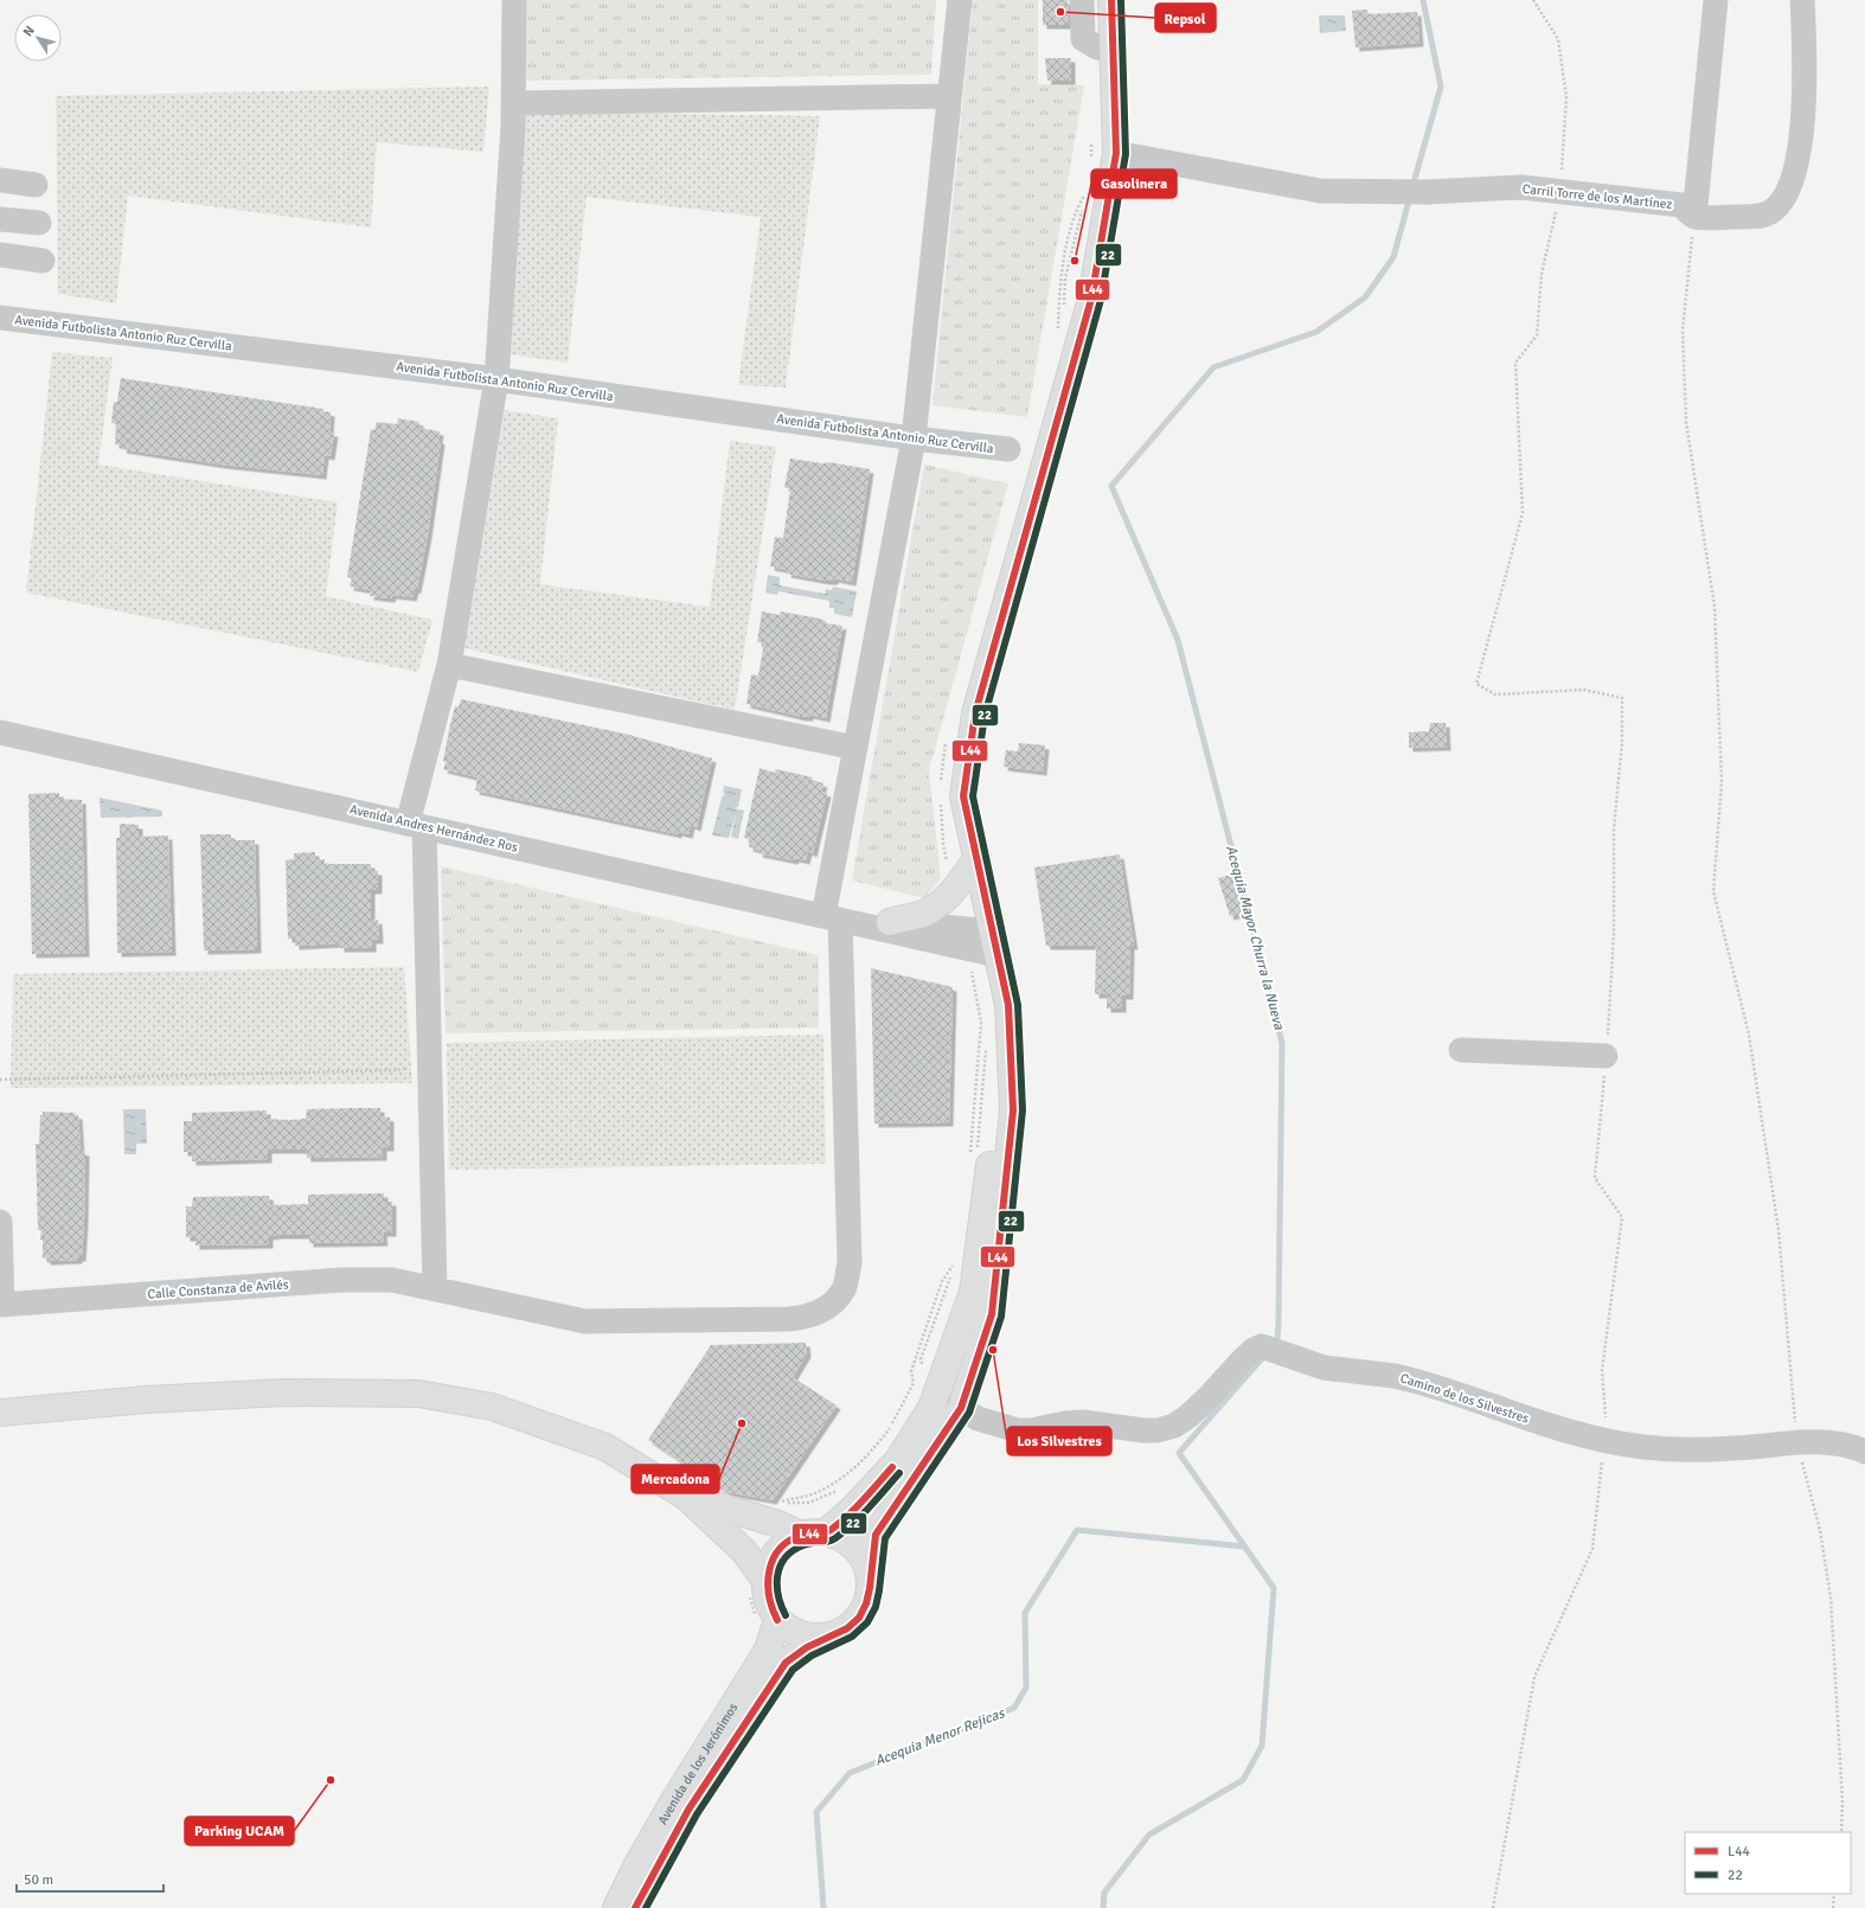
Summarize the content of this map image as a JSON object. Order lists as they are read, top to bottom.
{
  "streets": {
    "main road": ["Avenida de los Jerónimos"],
    "street": [
      "Carril Torre de los Martínez",
      "Avenida Futbolista Antonio Ruz Cervilla",
      "Avenida Andres Hernández Ros",
      "Calle Constanza de Avilés",
      "Camino de los Silvestres"
    ]
  },
  "crossings": [
    ["Avenida Futbolista Antonio Ruz Cervilla", "Calle Constanza de Avilés"],
    ["Avenida Andres Hernández Ros", "Calle Constanza de Avilés"]
  ],
  "water": ["Acequia Mayor Churra la Nueva", "Acequia Menor Rejicas"],
  "places": [
    "Repsol",
    "Gasolinera",
    "Los Silvestres",
    "Mercadona",
    "Parking UCAM"
  ],
  "lines": ["transit line L44", "transit line 22"],
  "legend": ["L44", "22"],
  "scale_bar": "50 m",
  "north": "top left"
}
